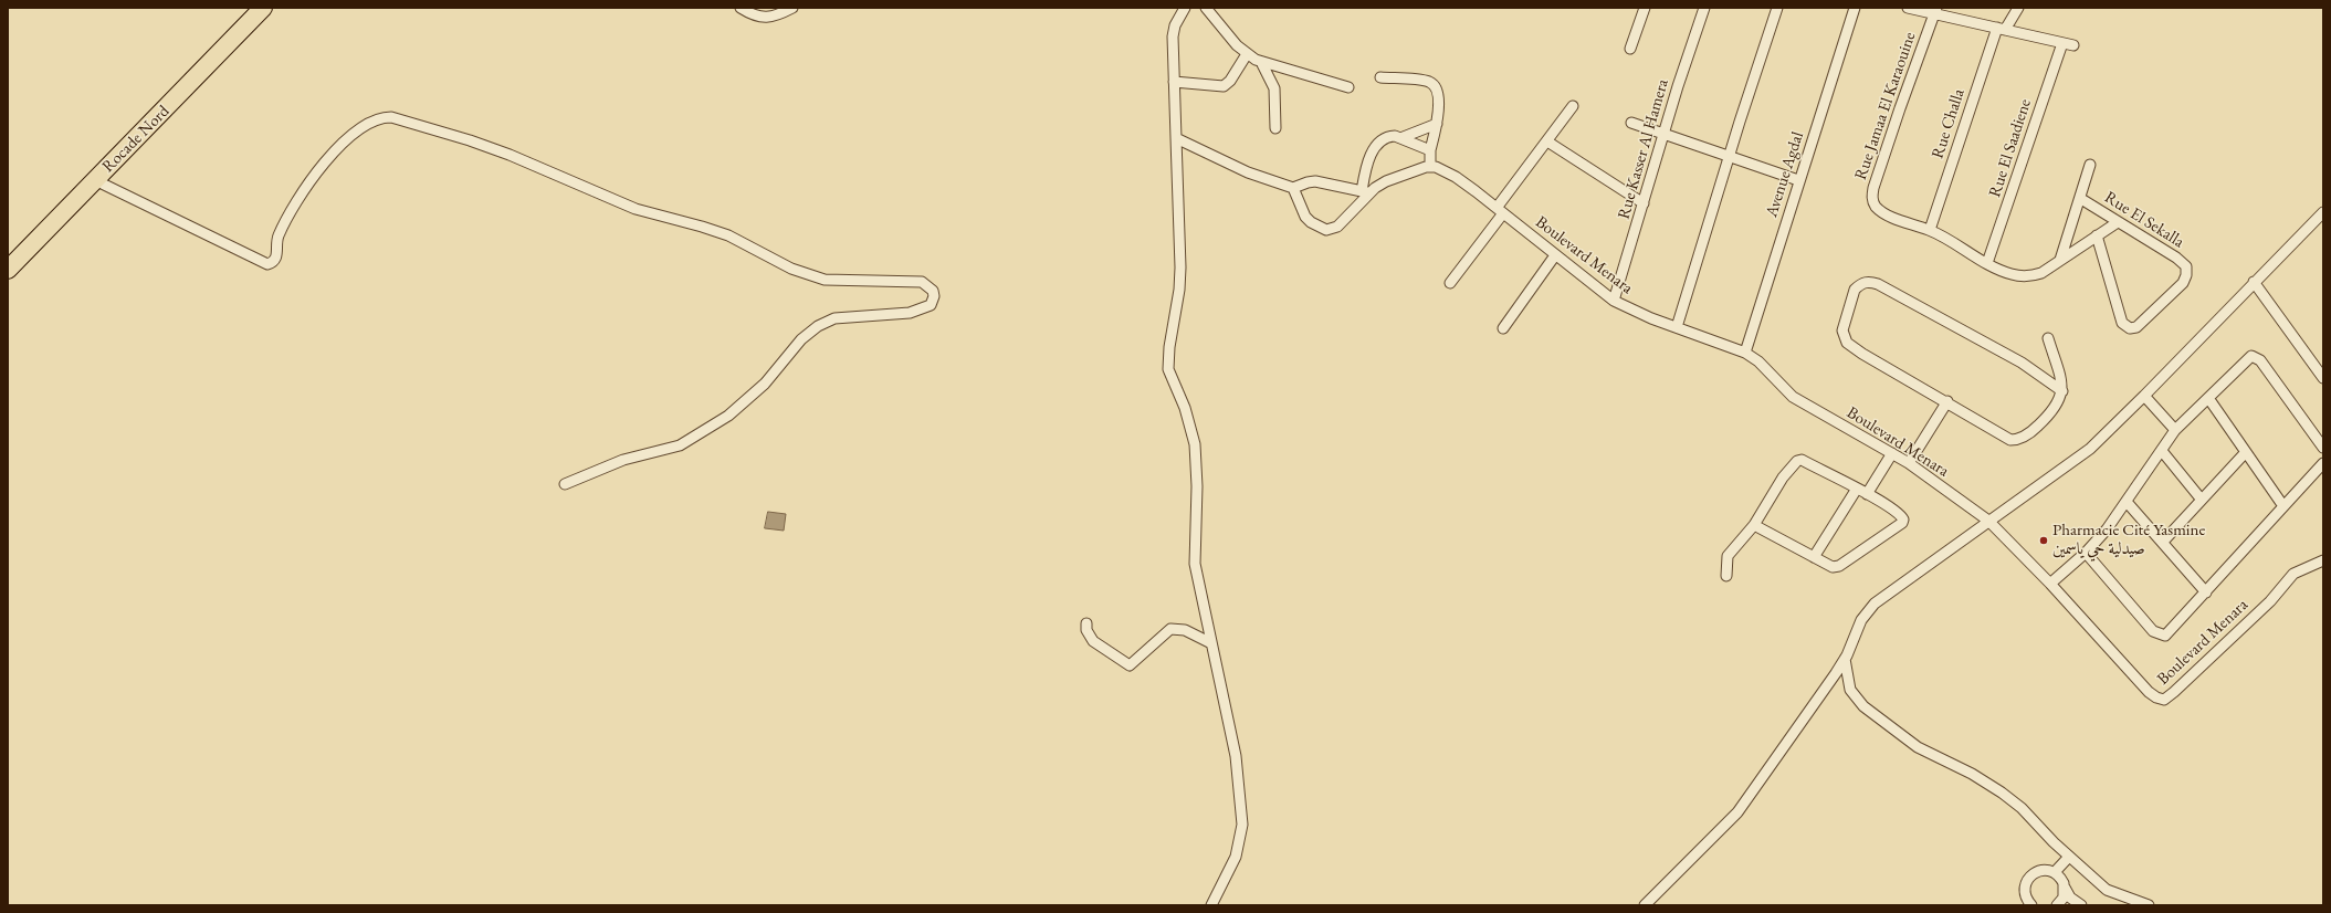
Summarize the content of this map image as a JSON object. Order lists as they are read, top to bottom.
{
  "streets": {
    "highway": ["Rocade Nord"],
    "street": [
      "Rue Jamaa El Karaouine",
      "Rue Challa",
      "Rue El Saadiene",
      "Rue Kasser Al Hamera",
      "Avenue Agdal",
      "Rue El Sekalla",
      "Boulevard Menara"
    ]
  },
  "crossings": [
    ["Rue Jamaa El Karaouine", "Rue Challa"],
    ["Rue Jamaa El Karaouine", "Rue El Saadiene"],
    ["Rue Jamaa El Karaouine", "Rue El Sekalla"],
    ["Rue Kasser Al Hamera", "Boulevard Menara"],
    ["Avenue Agdal", "Boulevard Menara"]
  ],
  "places": ["Pharmacie Cité Yasmine صيدلية حي ياسمين"]
}
